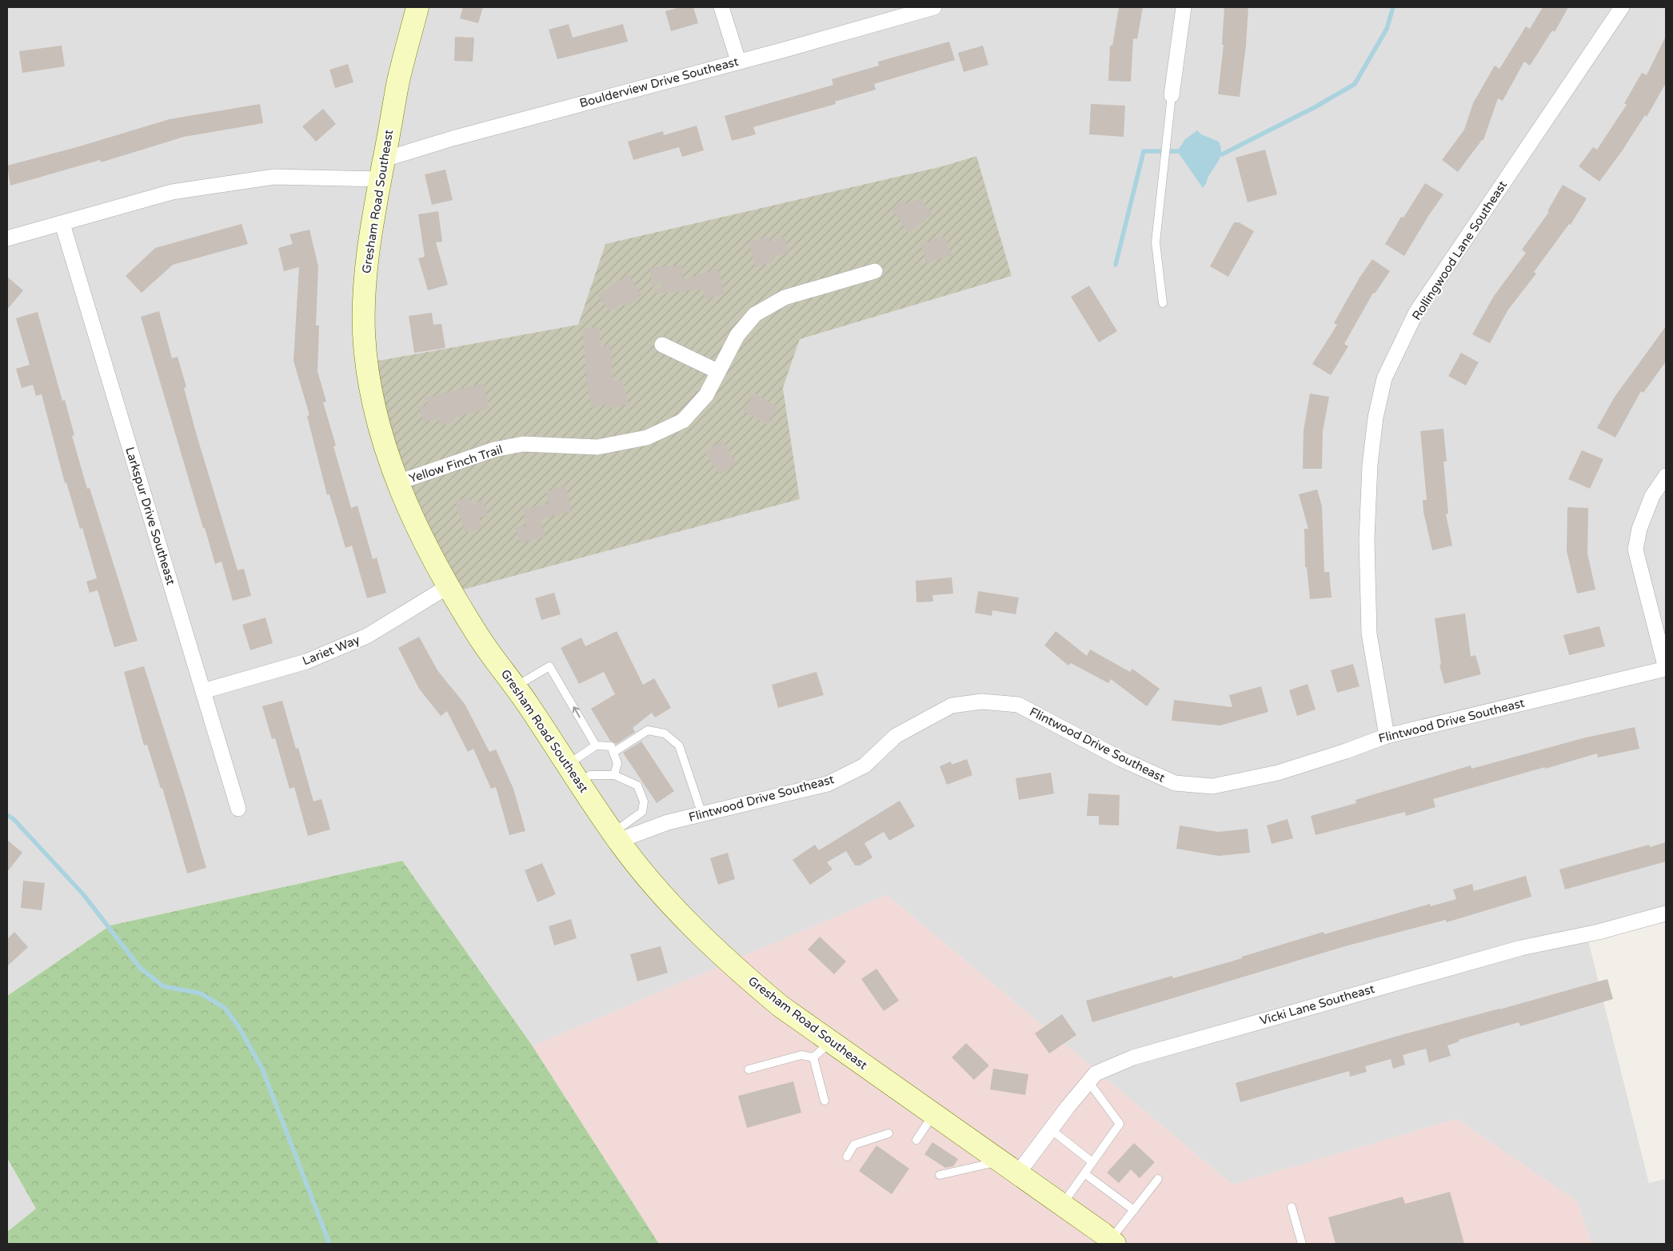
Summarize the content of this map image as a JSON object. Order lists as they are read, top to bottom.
{
  "streets": {
    "street": [
      "Boulderview Drive Southeast",
      "Gresham Road Southeast",
      "Rollingwood Lane Southeast",
      "Yellow Finch Trail",
      "Larkspur Drive Southeast",
      "Lariet Way",
      "Flintwood Drive Southeast",
      "Vicki Lane Southeast"
    ]
  },
  "crossings": [
    ["Boulderview Drive Southeast", "Gresham Road Southeast"],
    ["Boulderview Drive Southeast", "Larkspur Drive Southeast"],
    ["Gresham Road Southeast", "Yellow Finch Trail"],
    ["Gresham Road Southeast", "Lariet Way"],
    ["Gresham Road Southeast", "Flintwood Drive Southeast"],
    ["Gresham Road Southeast", "Vicki Lane Southeast"],
    ["Rollingwood Lane Southeast", "Flintwood Drive Southeast"],
    ["Larkspur Drive Southeast", "Lariet Way"]
  ]
}
